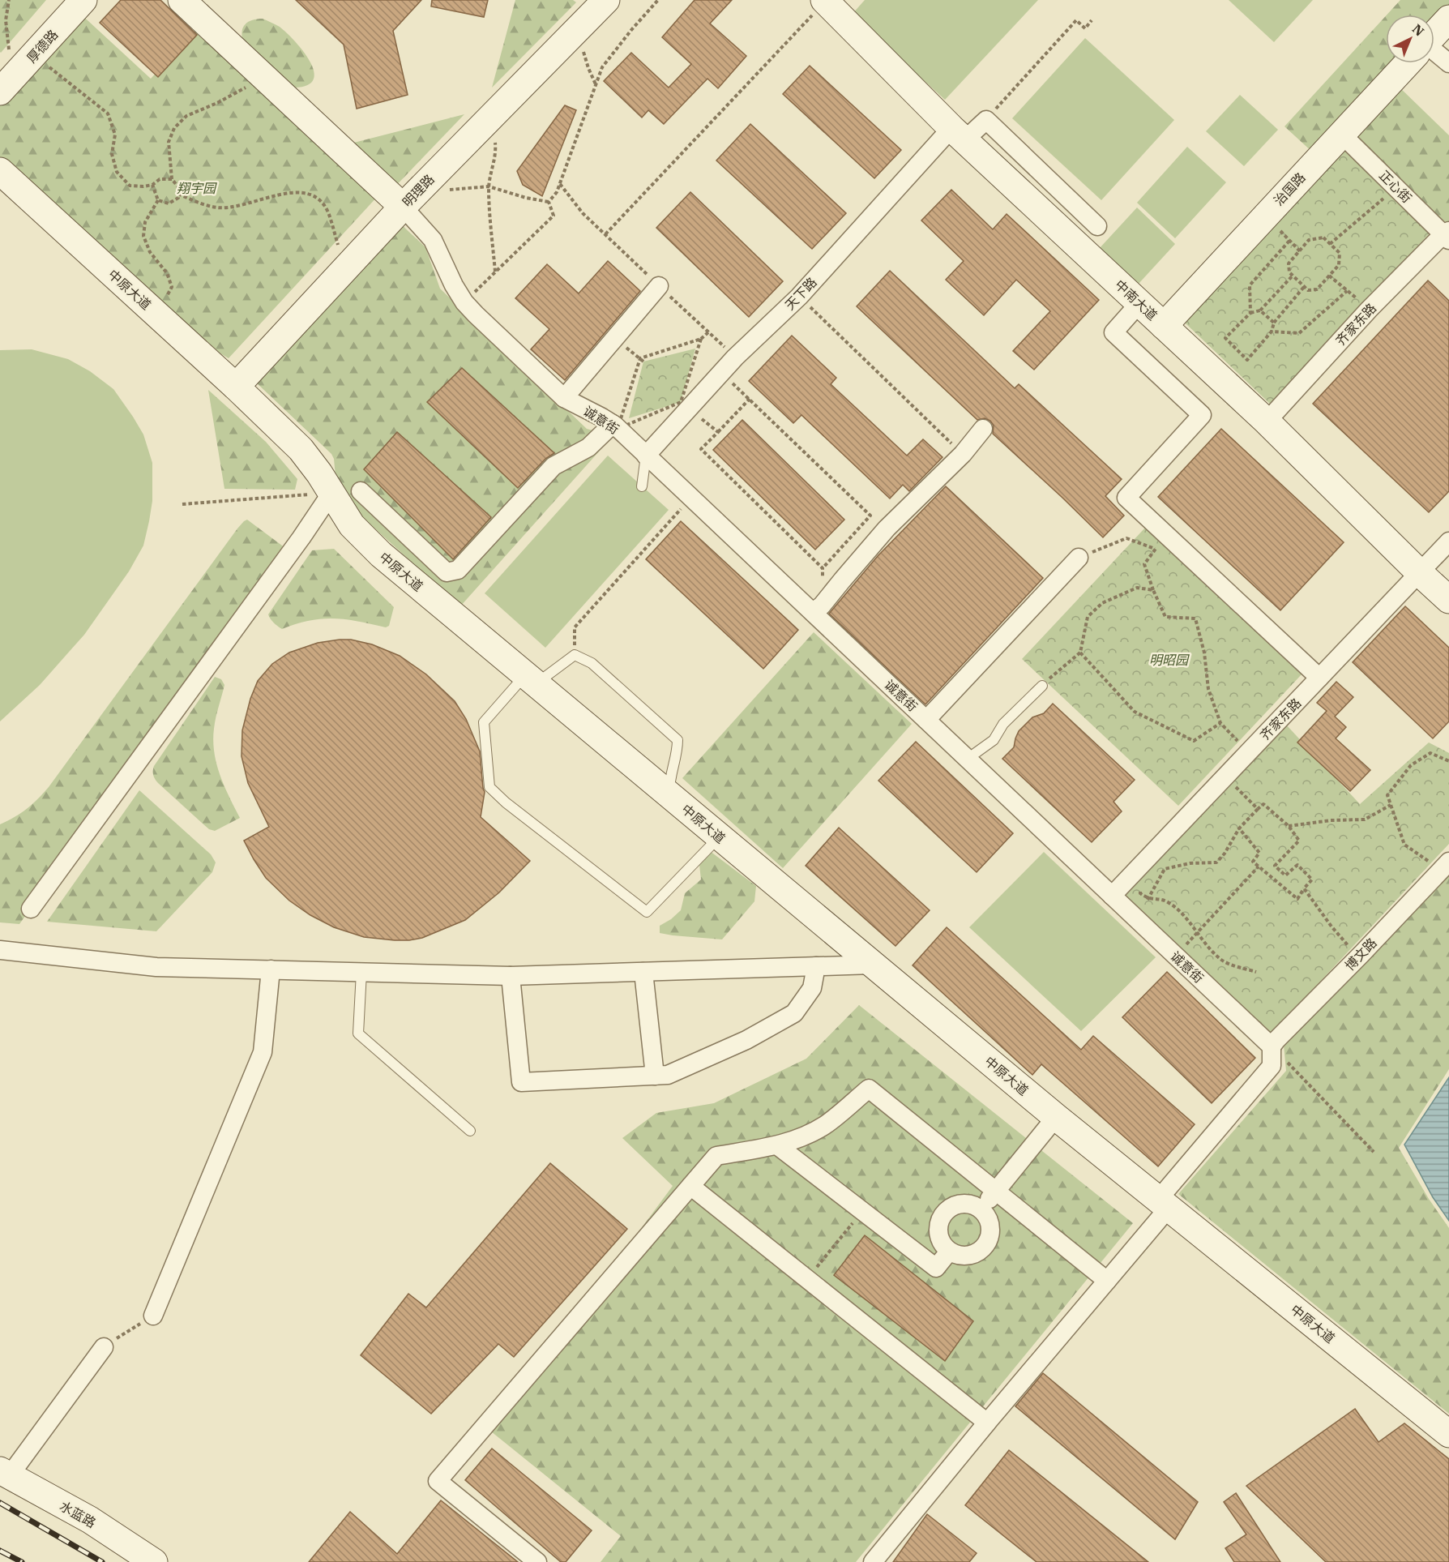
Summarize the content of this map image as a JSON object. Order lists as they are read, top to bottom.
{
  "streets": {
    "main road": [
      "厚德路",
      "治国路",
      "明理路",
      "中原大道",
      "中南大道",
      "水蓝路"
    ],
    "street": [
      "正心街",
      "天下路",
      "齐家东路",
      "诚意街",
      "博文路"
    ]
  },
  "crossings": [
    ["正心街", "治国路"],
    ["正心街", "齐家东路"],
    ["治国路", "中南大道"],
    ["明理路", "中原大道"],
    ["明理路", "诚意街"],
    ["天下路", "中南大道"],
    ["天下路", "诚意街"],
    ["中南大道", "齐家东路"],
    ["齐家东路", "诚意街"],
    ["诚意街", "博文路"]
  ],
  "parks": ["翔宇园", "明昭园"],
  "north": "top right"
}
